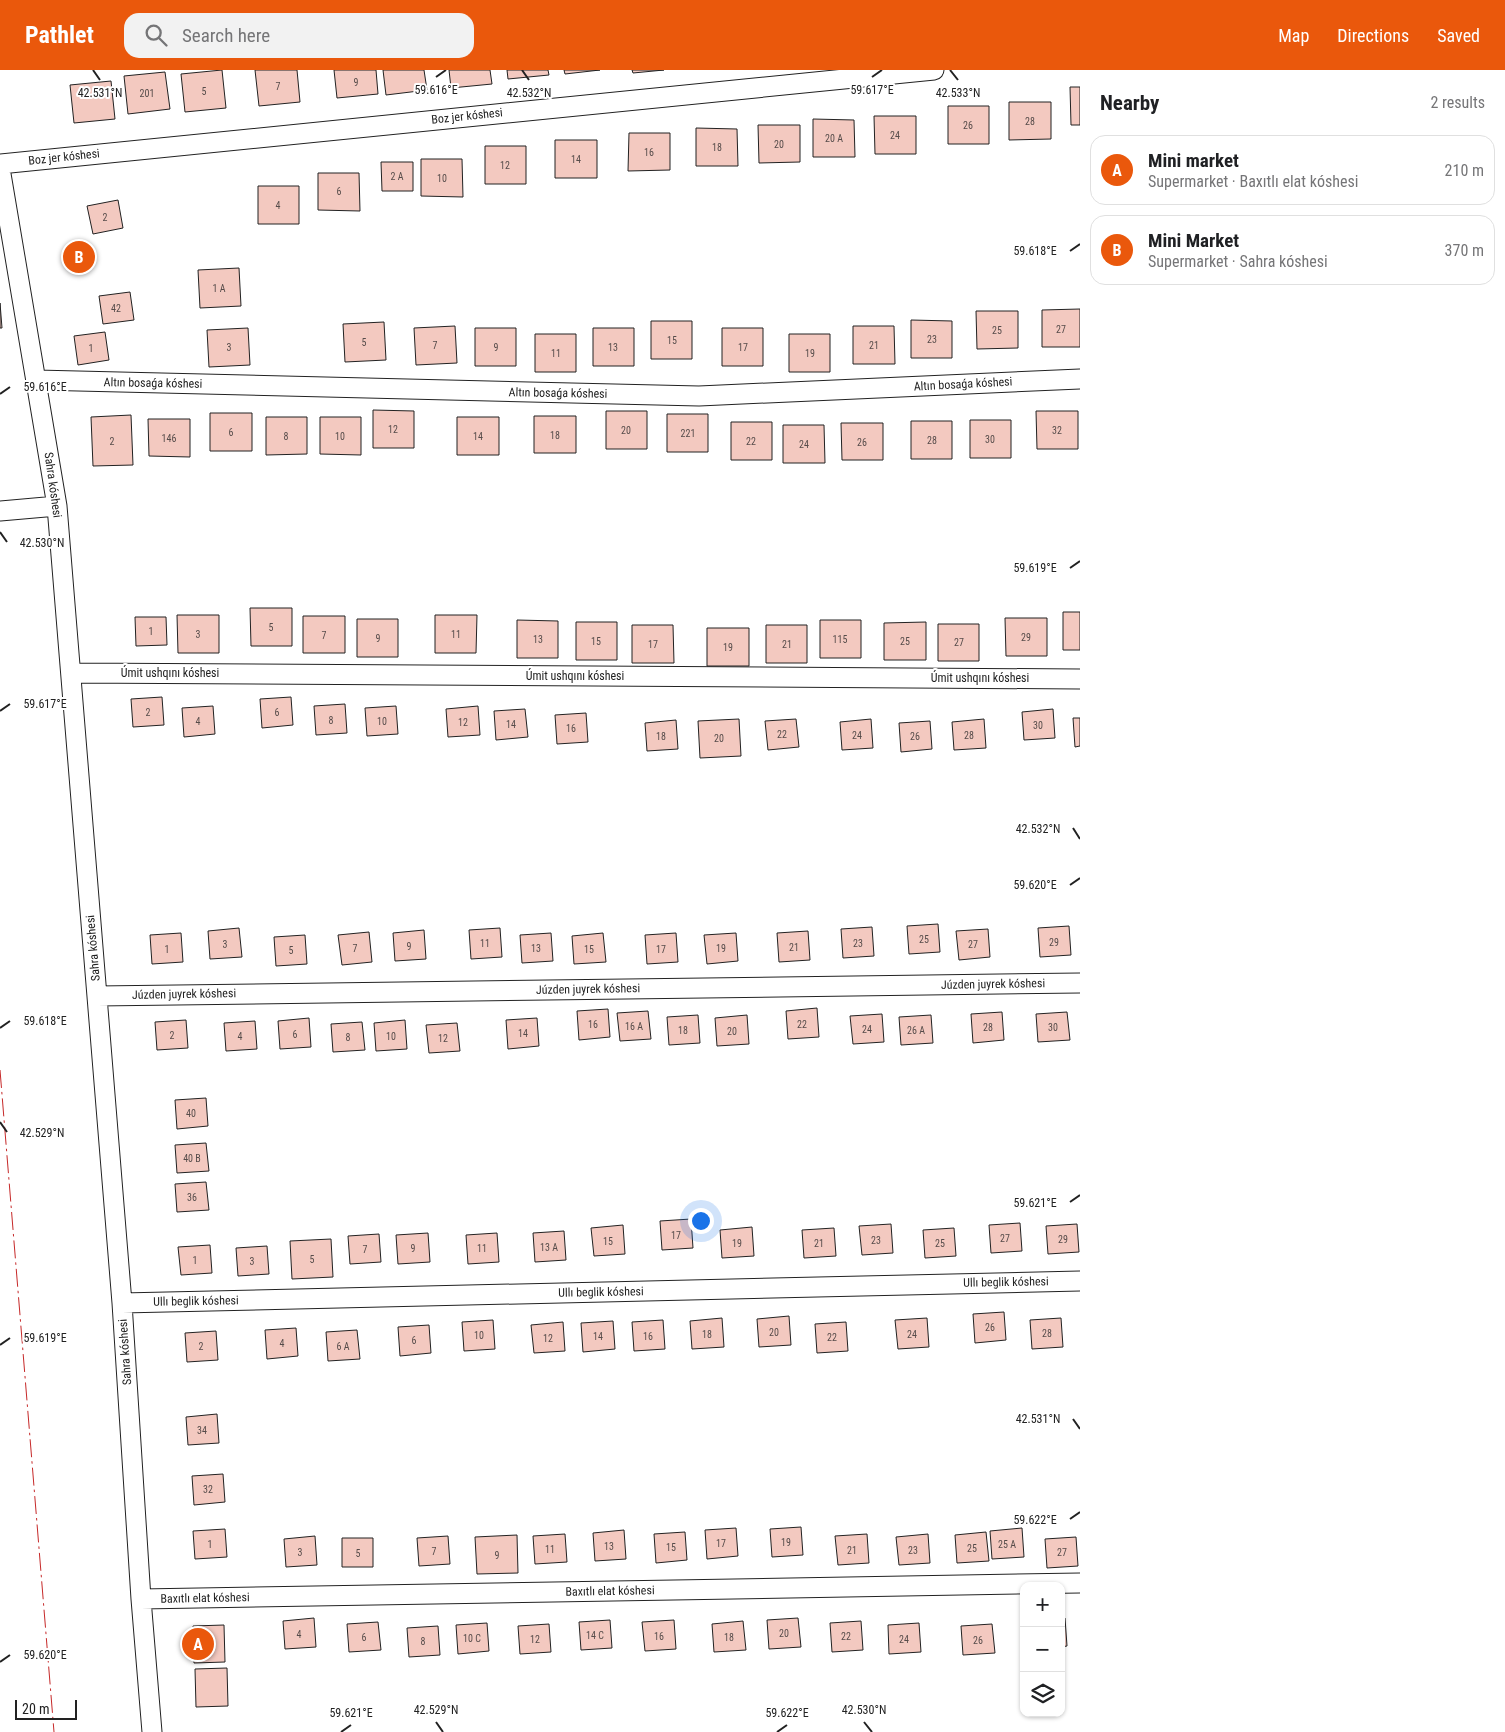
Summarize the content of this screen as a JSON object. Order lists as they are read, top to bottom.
{
  "streets": {
    "street": [
      "Boz jer kóshesi",
      "Altın bosaǵa kóshesi",
      "Sahra kóshesi",
      "Úmit ushqını kóshesi",
      "Júzden juyrek kóshesi",
      "Ullı beglik kóshesi",
      "Baxıtlı elat kóshesi"
    ]
  },
  "crossings": [
    ["Altın bosaǵa kóshesi", "Sahra kóshesi"],
    ["Sahra kóshesi", "Úmit ushqını kóshesi"],
    ["Sahra kóshesi", "Júzden juyrek kóshesi"],
    ["Sahra kóshesi", "Ullı beglik kóshesi"],
    ["Sahra kóshesi", "Baxıtlı elat kóshesi"]
  ],
  "house_numbers": [
    "9",
    "7",
    "5",
    "201",
    "28",
    "26",
    "24",
    "20 А",
    "20",
    "18",
    "16",
    "14",
    "12",
    "2 А",
    "10",
    "6",
    "4",
    "2",
    "1 А",
    "42",
    "27",
    "25",
    "23",
    "15",
    "5",
    "7",
    "21",
    "3",
    "9",
    "13",
    "17",
    "1",
    "11",
    "19",
    "12",
    "20",
    "32",
    "6",
    "221",
    "18",
    "8",
    "10",
    "14",
    "146",
    "30",
    "28",
    "2",
    "22",
    "26",
    "24",
    "5",
    "1",
    "3",
    "11",
    "7",
    "29",
    "9",
    "13",
    "115",
    "15",
    "25",
    "27",
    "17",
    "21",
    "19",
    "2",
    "6",
    "8",
    "4",
    "10",
    "12",
    "14",
    "30",
    "16",
    "22",
    "24",
    "28",
    "18",
    "26",
    "20",
    "25",
    "29",
    "11",
    "23",
    "3",
    "27",
    "9",
    "21",
    "7",
    "13",
    "19",
    "1",
    "15",
    "17",
    "5",
    "16",
    "22",
    "16 А",
    "28",
    "30",
    "24",
    "18",
    "26 А",
    "20",
    "14",
    "6",
    "2",
    "4",
    "10",
    "8",
    "12",
    "40",
    "40 В",
    "36",
    "17",
    "27",
    "29",
    "23",
    "15",
    "19",
    "21",
    "25",
    "13 А",
    "9",
    "11",
    "7",
    "5",
    "1",
    "3",
    "26",
    "20",
    "28",
    "18",
    "24",
    "10",
    "14",
    "16",
    "22",
    "12",
    "6",
    "4",
    "2",
    "6 А",
    "34",
    "32",
    "19",
    "17",
    "1",
    "25 А",
    "13",
    "15",
    "25",
    "11",
    "21",
    "23",
    "7",
    "3",
    "27",
    "5",
    "9",
    "20",
    "4",
    "14 С",
    "16",
    "22",
    "6",
    "18",
    "10 С",
    "12",
    "24",
    "26",
    "8"
  ],
  "scale_bar": "20 m",
  "page": {
    "header": "Pathlet",
    "search": "Search here",
    "nav": ["Map", "Directions", "Saved"],
    "heading": ["Nearby", "2 results"],
    "list": [
      {
        "mark": "A",
        "name": "Mini market",
        "note": "Supermarket · Baxıtlı elat kóshesi",
        "value": "210 m"
      },
      {
        "mark": "B",
        "name": "Mini Market",
        "note": "Supermarket · Sahra kóshesi",
        "value": "370 m"
      }
    ],
    "pins": ["B", "A"],
    "map_buttons": ["+", "−"],
    "scale": "20 m"
  },
  "coordinates": [
    "59.616°E",
    "59.617°E",
    "42.531°N",
    "42.532°N",
    "42.533°N",
    "59.618°E",
    "42.530°N",
    "59.619°E",
    "59.620°E",
    "42.529°N",
    "59.621°E",
    "59.622°E"
  ]
}
